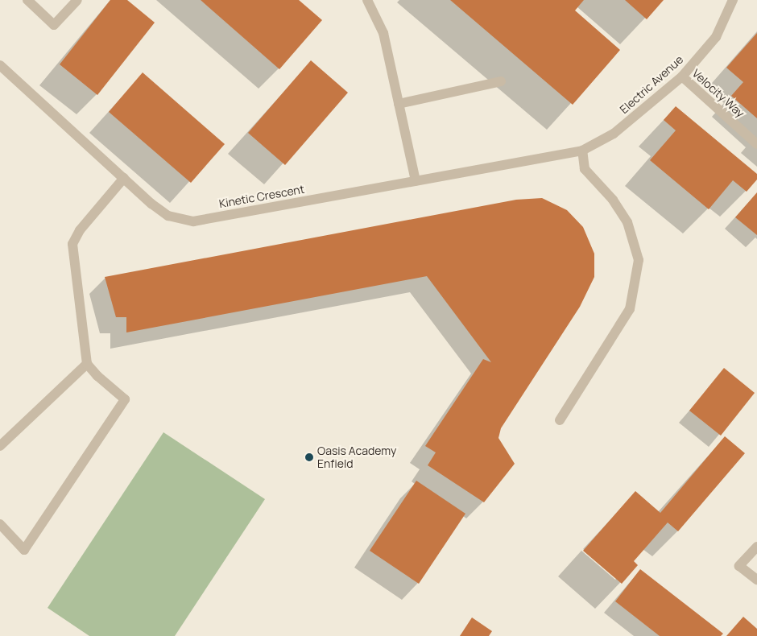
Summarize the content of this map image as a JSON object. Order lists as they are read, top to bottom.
{
  "streets": {
    "street": ["Electric Avenue", "Velocity Way", "Kinetic Crescent"]
  },
  "crossings": [
    ["Electric Avenue", "Velocity Way"],
    ["Electric Avenue", "Kinetic Crescent"]
  ],
  "places": ["Oasis Academy Enfield"]
}
